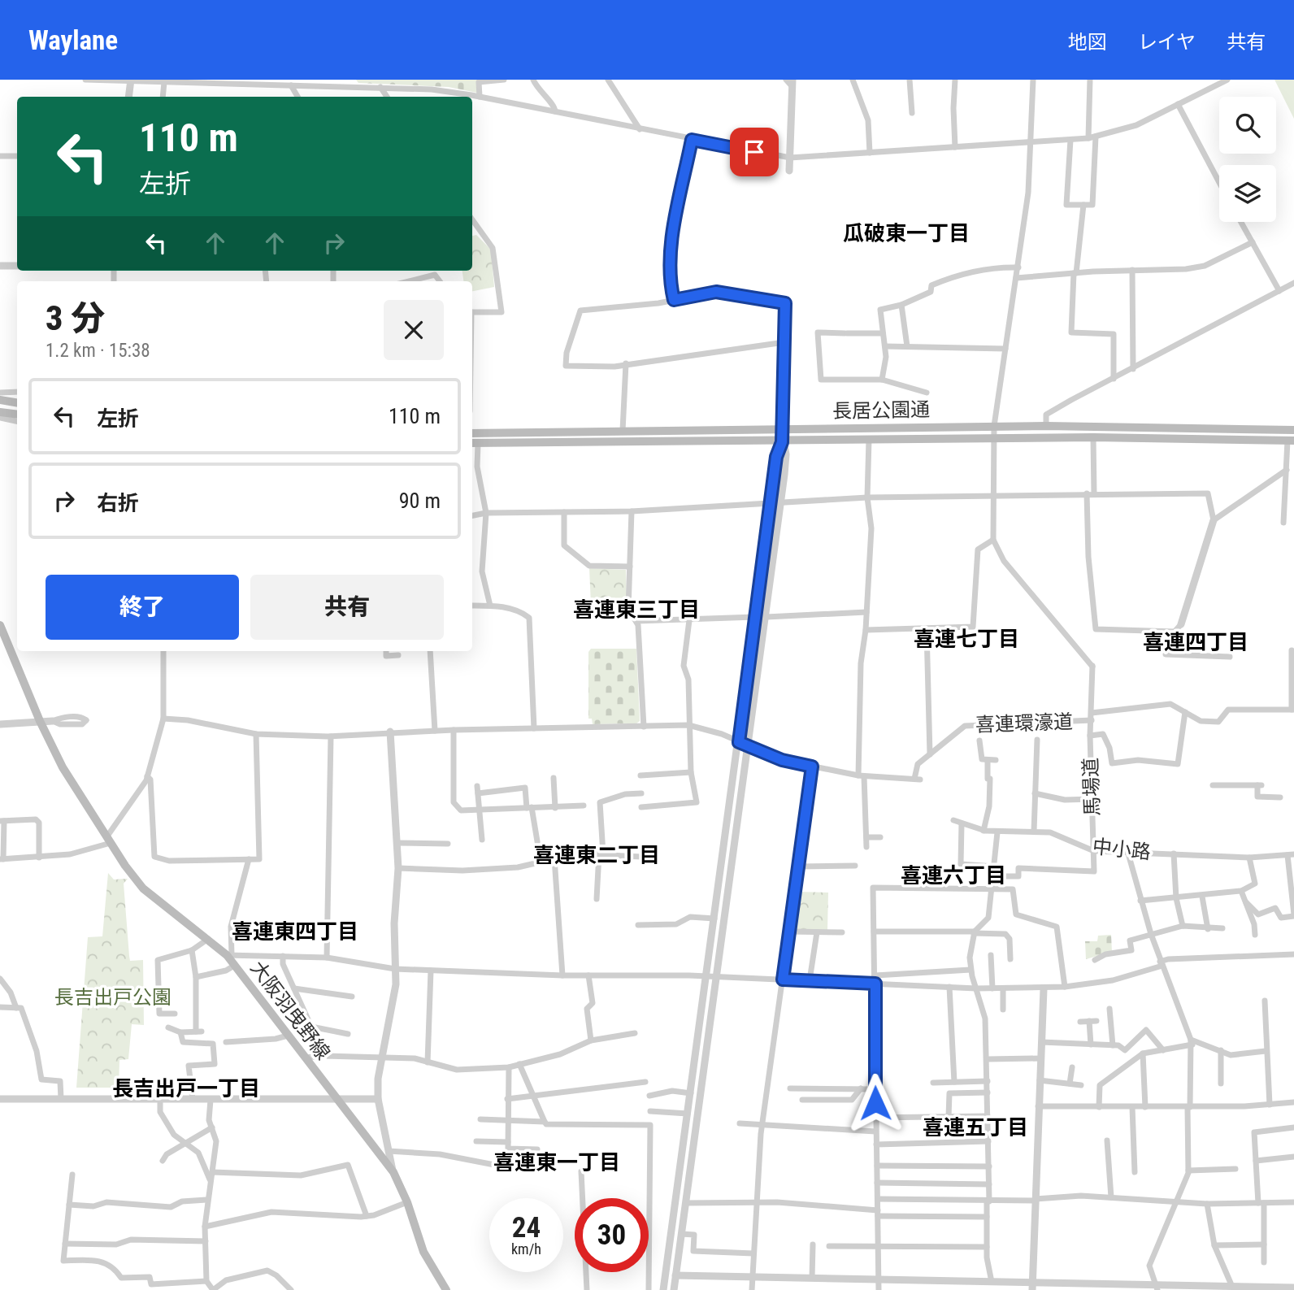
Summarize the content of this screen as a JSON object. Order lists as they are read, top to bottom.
{
  "streets": {
    "main road": ["長居公園通", "大阪羽曳野線"],
    "street": ["喜連環濠道", "馬場道", "中小路"]
  },
  "crossings": [
    ["喜連環濠道", "馬場道"],
    ["馬場道", "中小路"]
  ],
  "districts": [
    "瓜破東一丁目",
    "喜連東三丁目",
    "喜連七丁目",
    "喜連四丁目",
    "喜連東二丁目",
    "喜連六丁目",
    "喜連東四丁目",
    "長吉出戸一丁目",
    "喜連五丁目",
    "喜連東一丁目"
  ],
  "parks": ["長吉出戸公園"],
  "page": {
    "header": "Waylane",
    "nav": ["地図", "レイヤ", "共有"],
    "turn": ["110 m", "左折"],
    "heading": ["3 分", "1.2 km · 15:38"],
    "list": [
      {
        "name": "左折",
        "value": "110 m"
      },
      {
        "name": "右折",
        "value": "90 m"
      }
    ],
    "buttons": ["終了", "共有"],
    "speed": "24 km/h",
    "limit": "30"
  }
}
